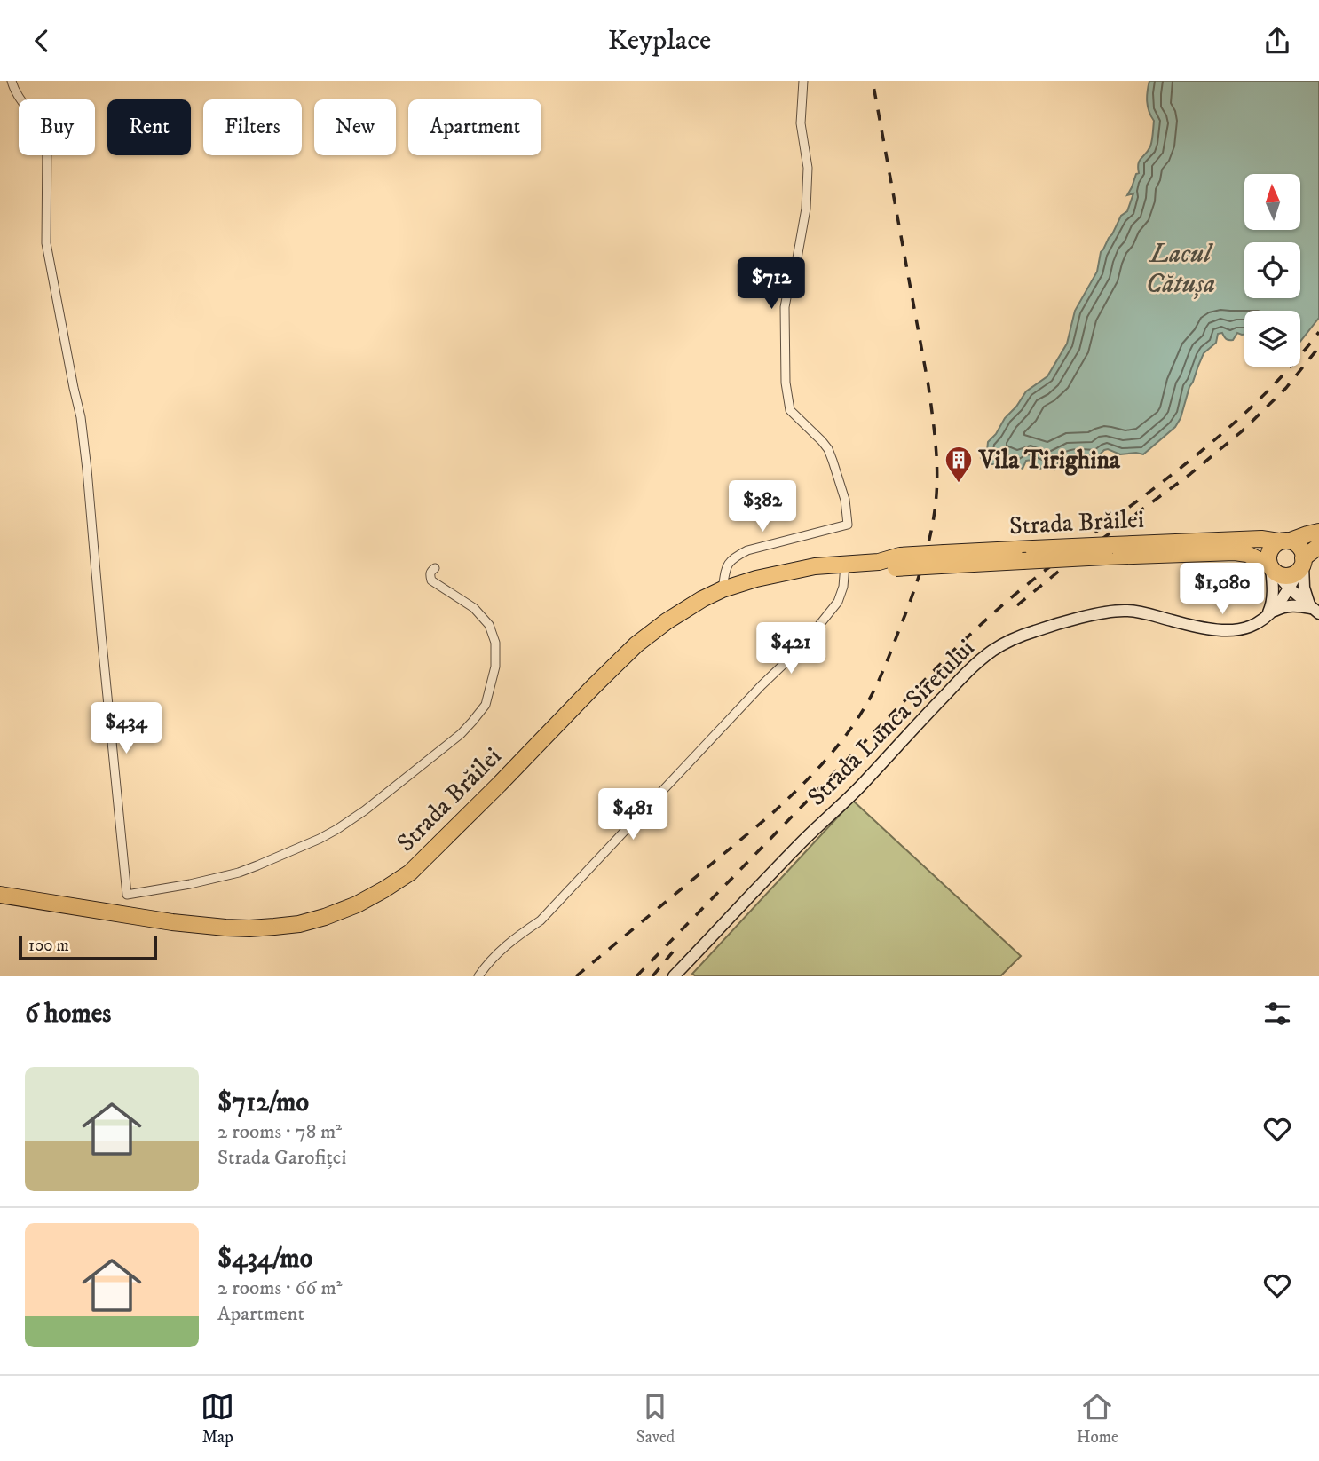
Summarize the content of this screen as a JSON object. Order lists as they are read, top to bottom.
{
  "streets": {
    "highway": ["Strada Brăilei"],
    "street": ["Strada Lunca Siretului"]
  },
  "water": ["Lacul Cătușa"],
  "places": {
    "building": ["Vila Tirighina"]
  },
  "scale_bar": "100 m",
  "north": "top",
  "page": {
    "header": "Keyplace",
    "chip": [
      "Buy",
      "Rent",
      "Filters",
      "New",
      "Apartment"
    ],
    "price": [
      "$712",
      "$382",
      "$1,080",
      "$421",
      "$434",
      "$481"
    ],
    "scale": "100 m",
    "heading": "6 homes",
    "list": [
      {
        "name": "$712/mo",
        "note": "2 rooms · 78 m² · Strada Garofiței"
      },
      {
        "name": "$434/mo",
        "note": "2 rooms · 66 m² · Apartment"
      }
    ],
    "tabs": ["Map", "Saved", "Home"]
  }
}
